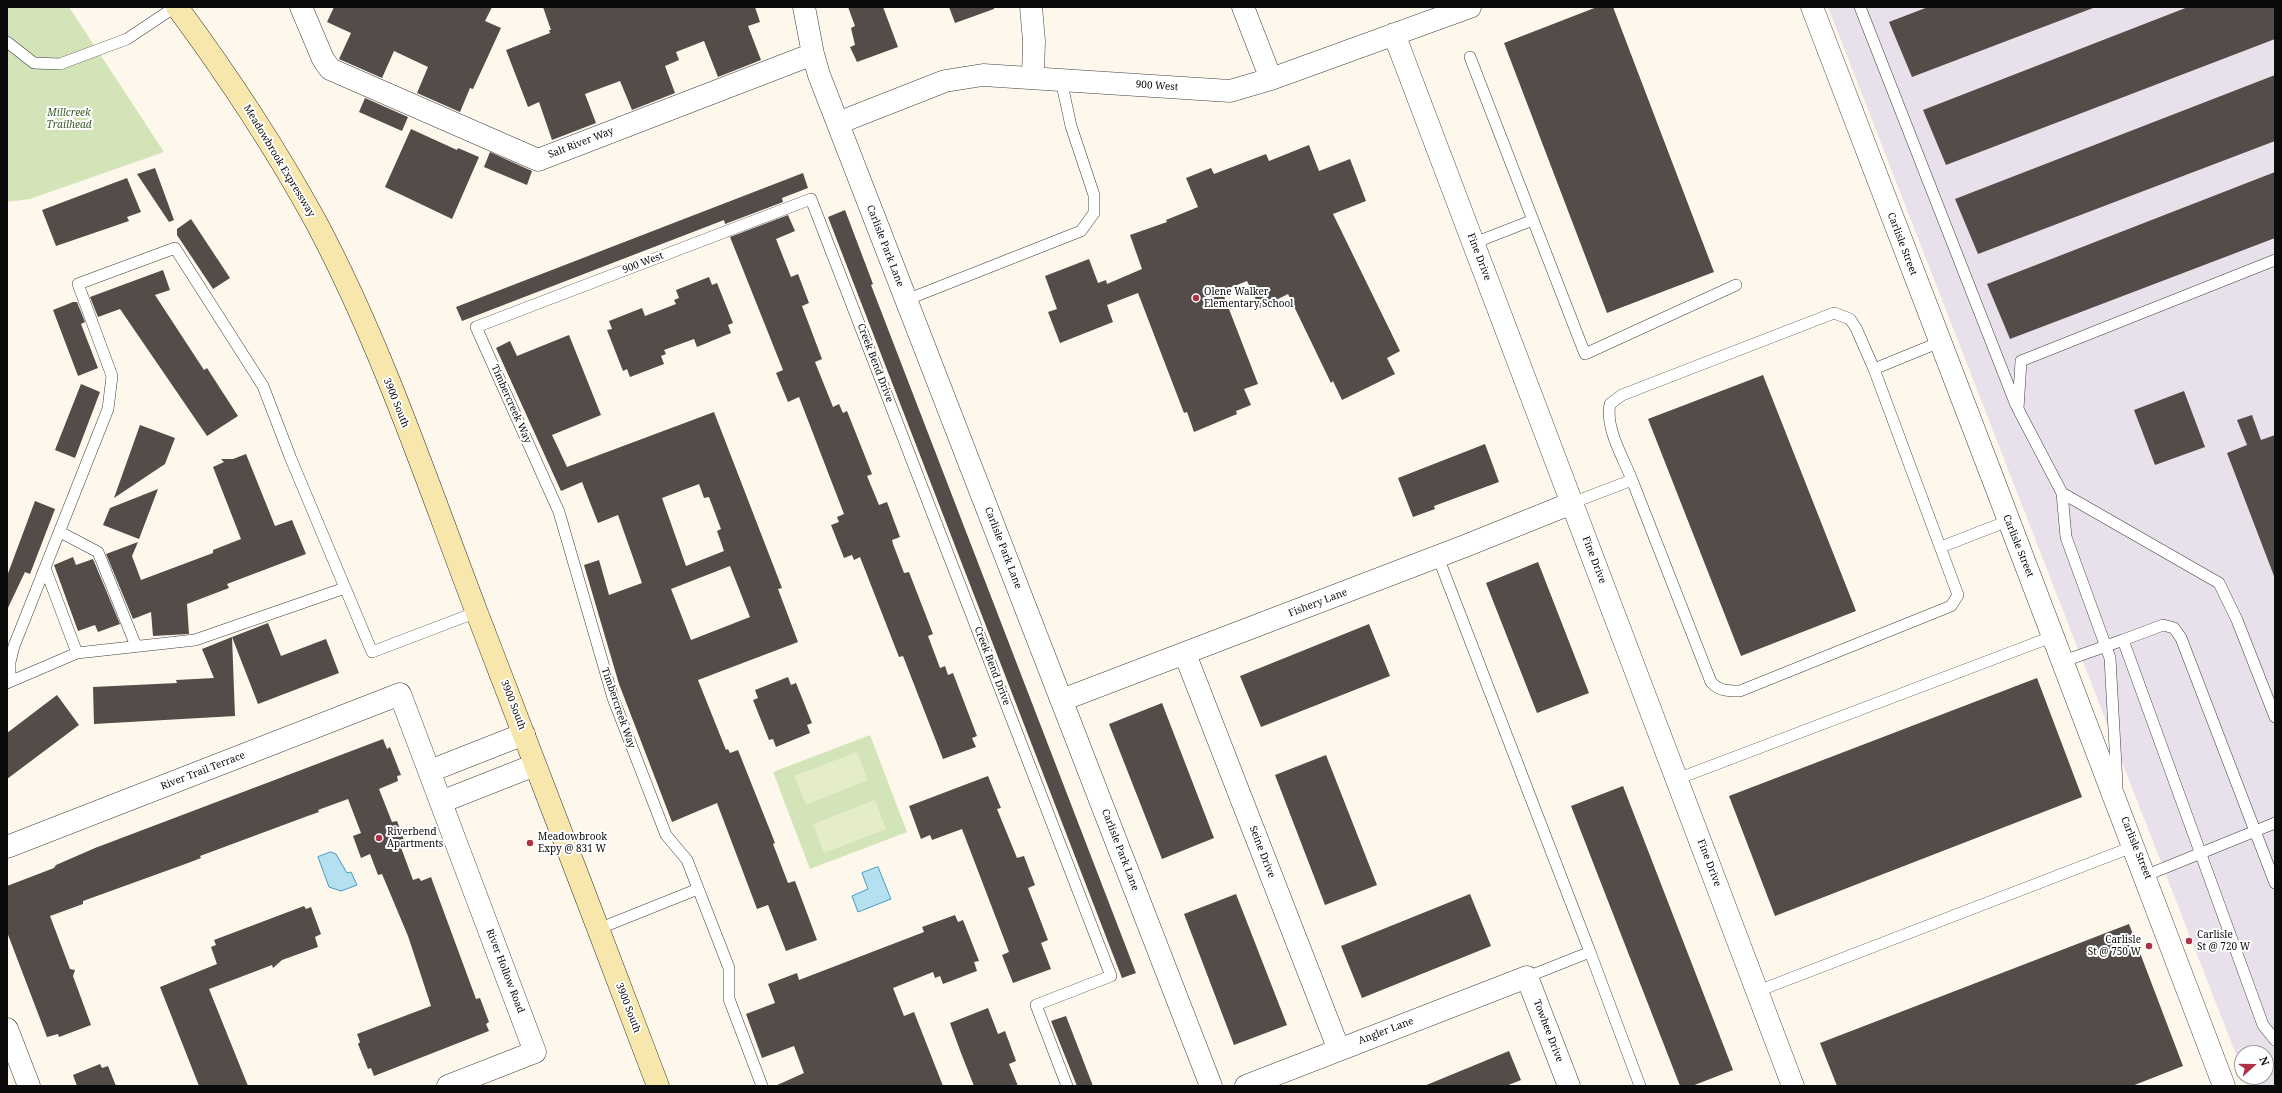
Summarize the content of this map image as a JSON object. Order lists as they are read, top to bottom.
{
  "streets": {
    "main road": ["Meadowbrook Expressway", "3900 South"],
    "street": [
      "900 West",
      "Salt River Way",
      "Carlisle Street",
      "Carlisle Park Lane",
      "Fine Drive",
      "Fishery Lane",
      "River Trail Terrace",
      "Seine Drive",
      "River Hollow Road",
      "Angler Lane",
      "Towhee Drive"
    ],
    "lane": ["Creek Bend Drive", "Timbercreek Way"]
  },
  "crossings": [
    ["900 West", "Carlisle Park Lane"],
    ["900 West", "Fine Drive"],
    ["900 West", "Creek Bend Drive"],
    ["900 West", "Timbercreek Way"],
    ["Salt River Way", "Carlisle Park Lane"],
    ["Meadowbrook Expressway", "3900 South"],
    ["Carlisle Park Lane", "Fishery Lane"],
    ["Fine Drive", "Fishery Lane"],
    ["Fishery Lane", "Seine Drive"],
    ["River Trail Terrace", "River Hollow Road"],
    ["Seine Drive", "Angler Lane"],
    ["Angler Lane", "Towhee Drive"]
  ],
  "parks": ["Millcreek Trailhead"],
  "places": [
    "Olene Walker Elementary School",
    "Riverbend Apartments",
    "Meadowbrook Expy @ 831 W",
    "Carlisle St @ 720 W",
    "Carlisle St @ 750 W"
  ],
  "north": "right"
}
